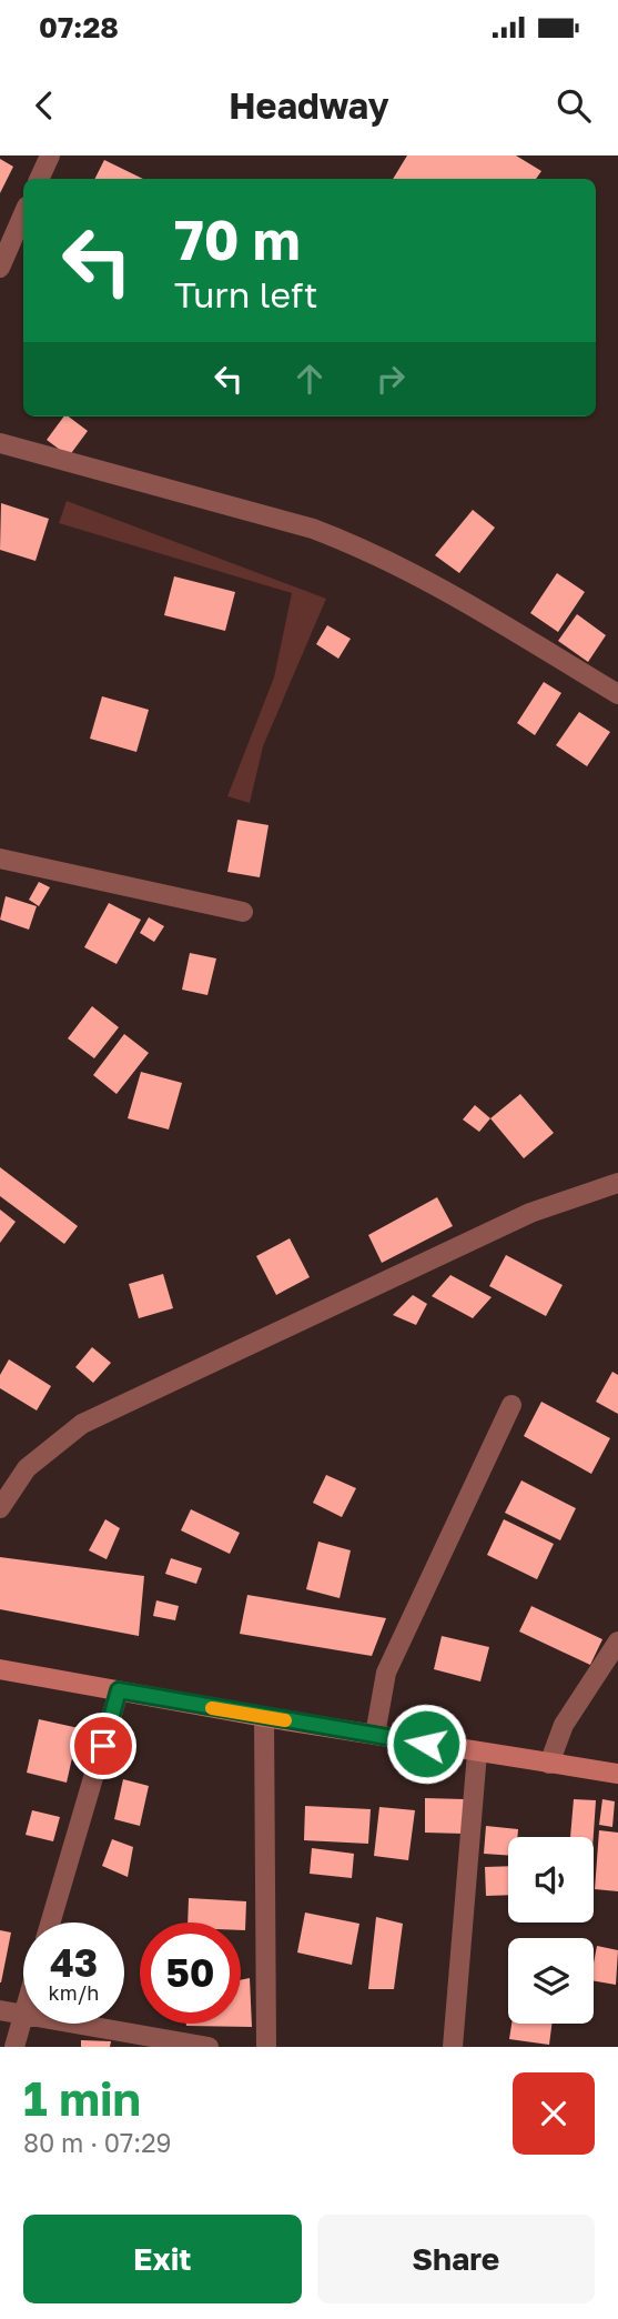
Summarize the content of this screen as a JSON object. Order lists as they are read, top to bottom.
{
  "page": {
    "status": "07:28",
    "header": "Headway",
    "turn": ["70 m", "Turn left"],
    "speed": "43 km/h",
    "limit": "50",
    "heading": ["1 min", "80 m · 07:29"],
    "buttons": ["Exit", "Share"]
  }
}
